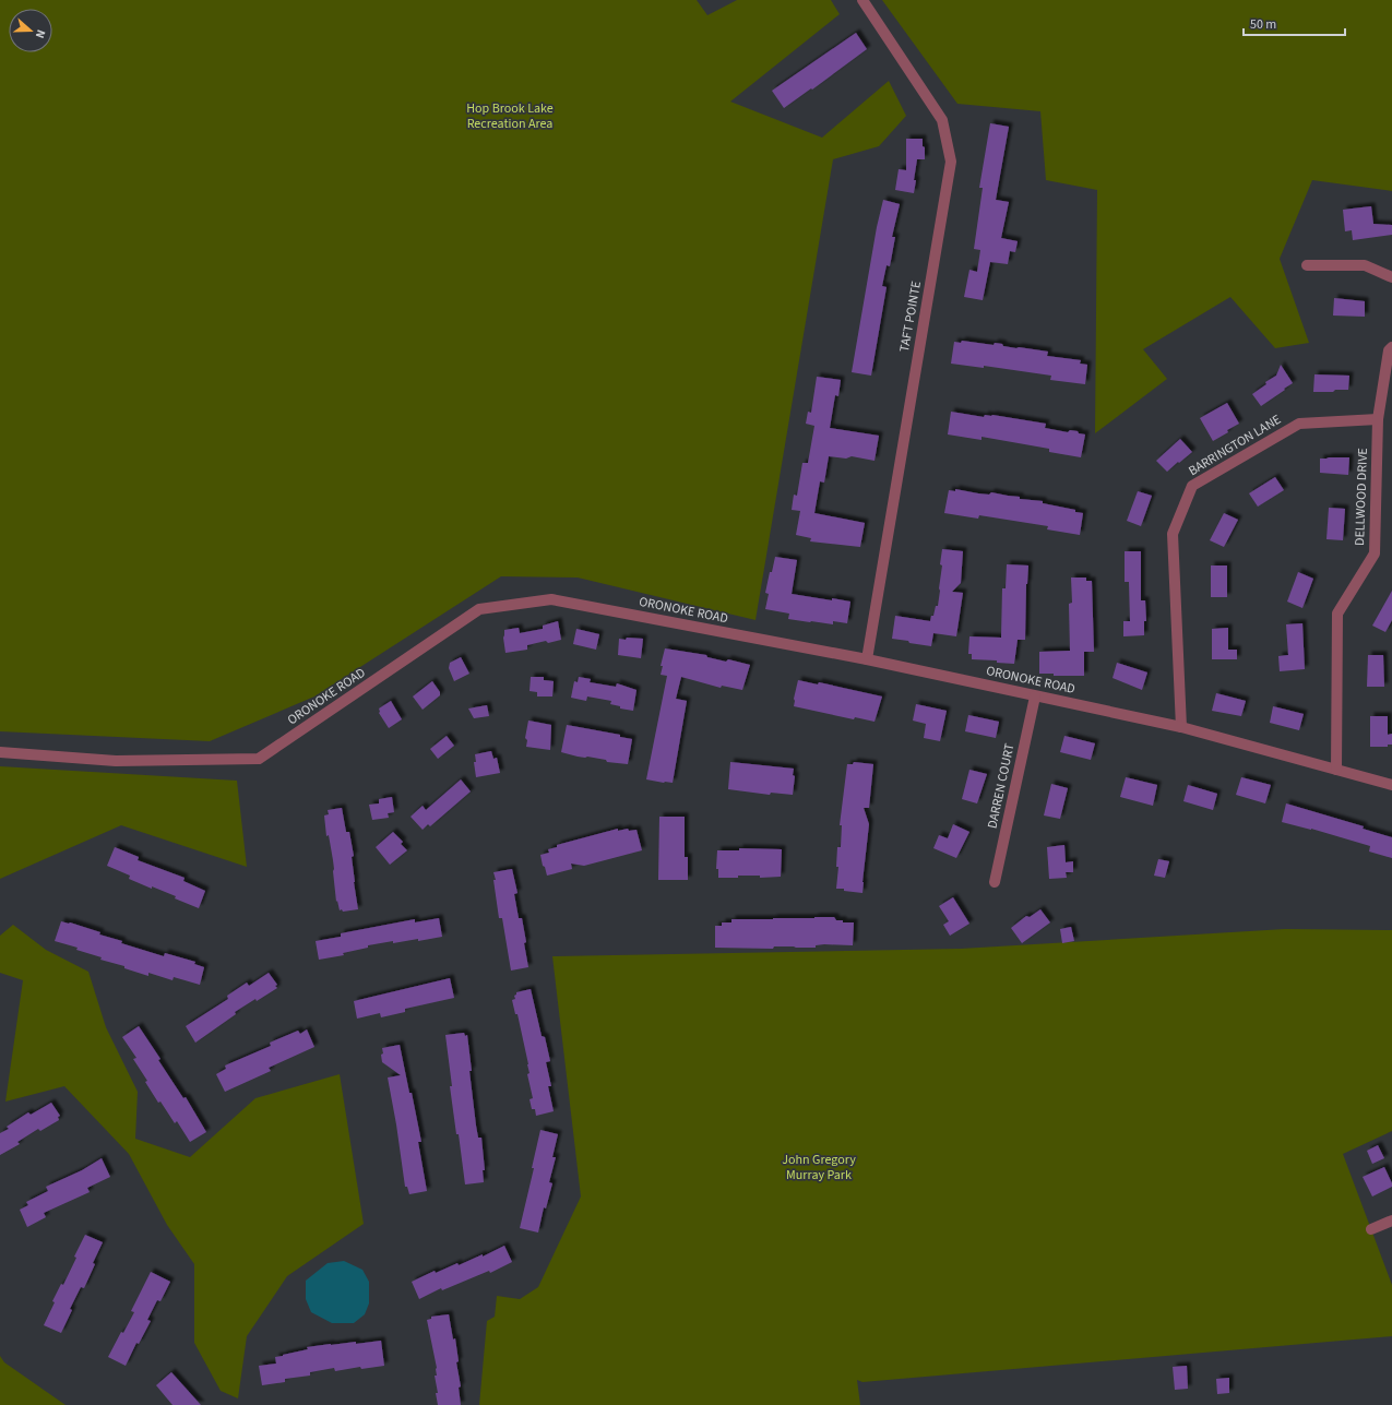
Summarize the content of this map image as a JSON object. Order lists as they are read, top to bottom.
{
  "streets": {
    "street": [
      "TAFT POINTE",
      "BARRINGTON LANE",
      "DELLWOOD DRIVE",
      "ORONOKE ROAD",
      "DARREN COURT"
    ]
  },
  "crossings": [
    ["TAFT POINTE", "ORONOKE ROAD"],
    ["BARRINGTON LANE", "DELLWOOD DRIVE"],
    ["BARRINGTON LANE", "ORONOKE ROAD"],
    ["DELLWOOD DRIVE", "ORONOKE ROAD"],
    ["ORONOKE ROAD", "DARREN COURT"]
  ],
  "parks": ["Hop Brook Lake Recreation Area", "John Gregory Murray Park"],
  "scale_bar": "50 m",
  "north": "right"
}
